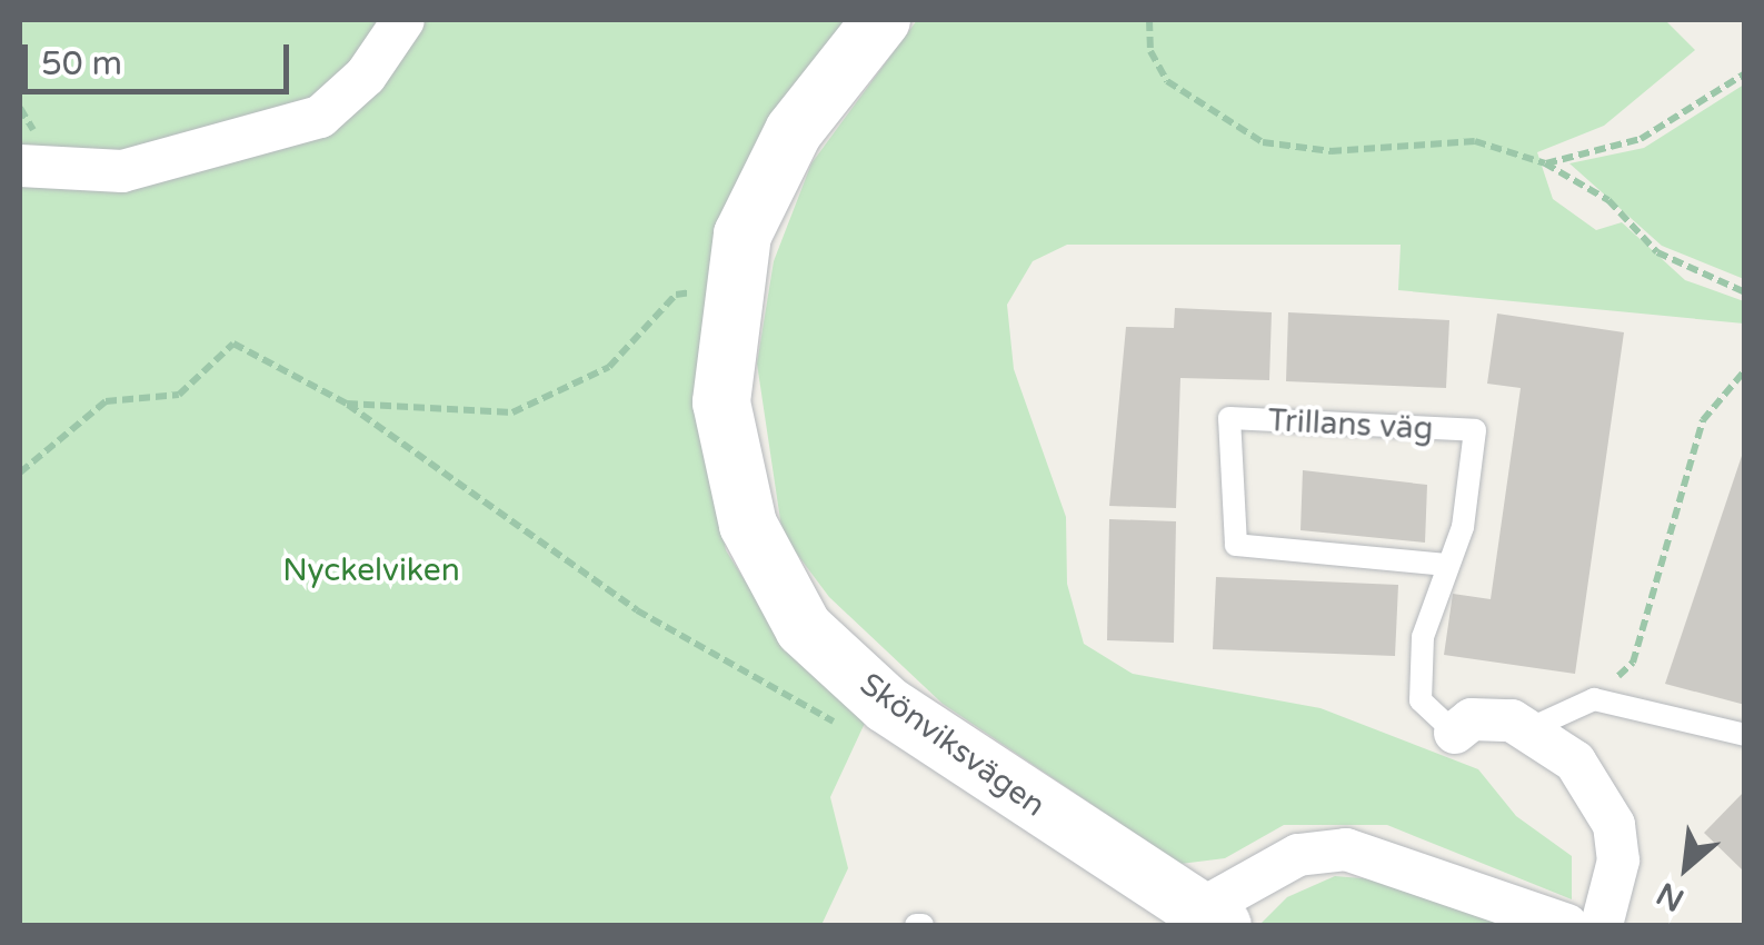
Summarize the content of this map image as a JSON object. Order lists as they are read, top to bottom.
{
  "streets": {
    "street": ["Trillans väg", "Skönviksvägen"]
  },
  "parks": ["Nyckelviken"],
  "scale_bar": "50 m",
  "north": "bottom left"
}
